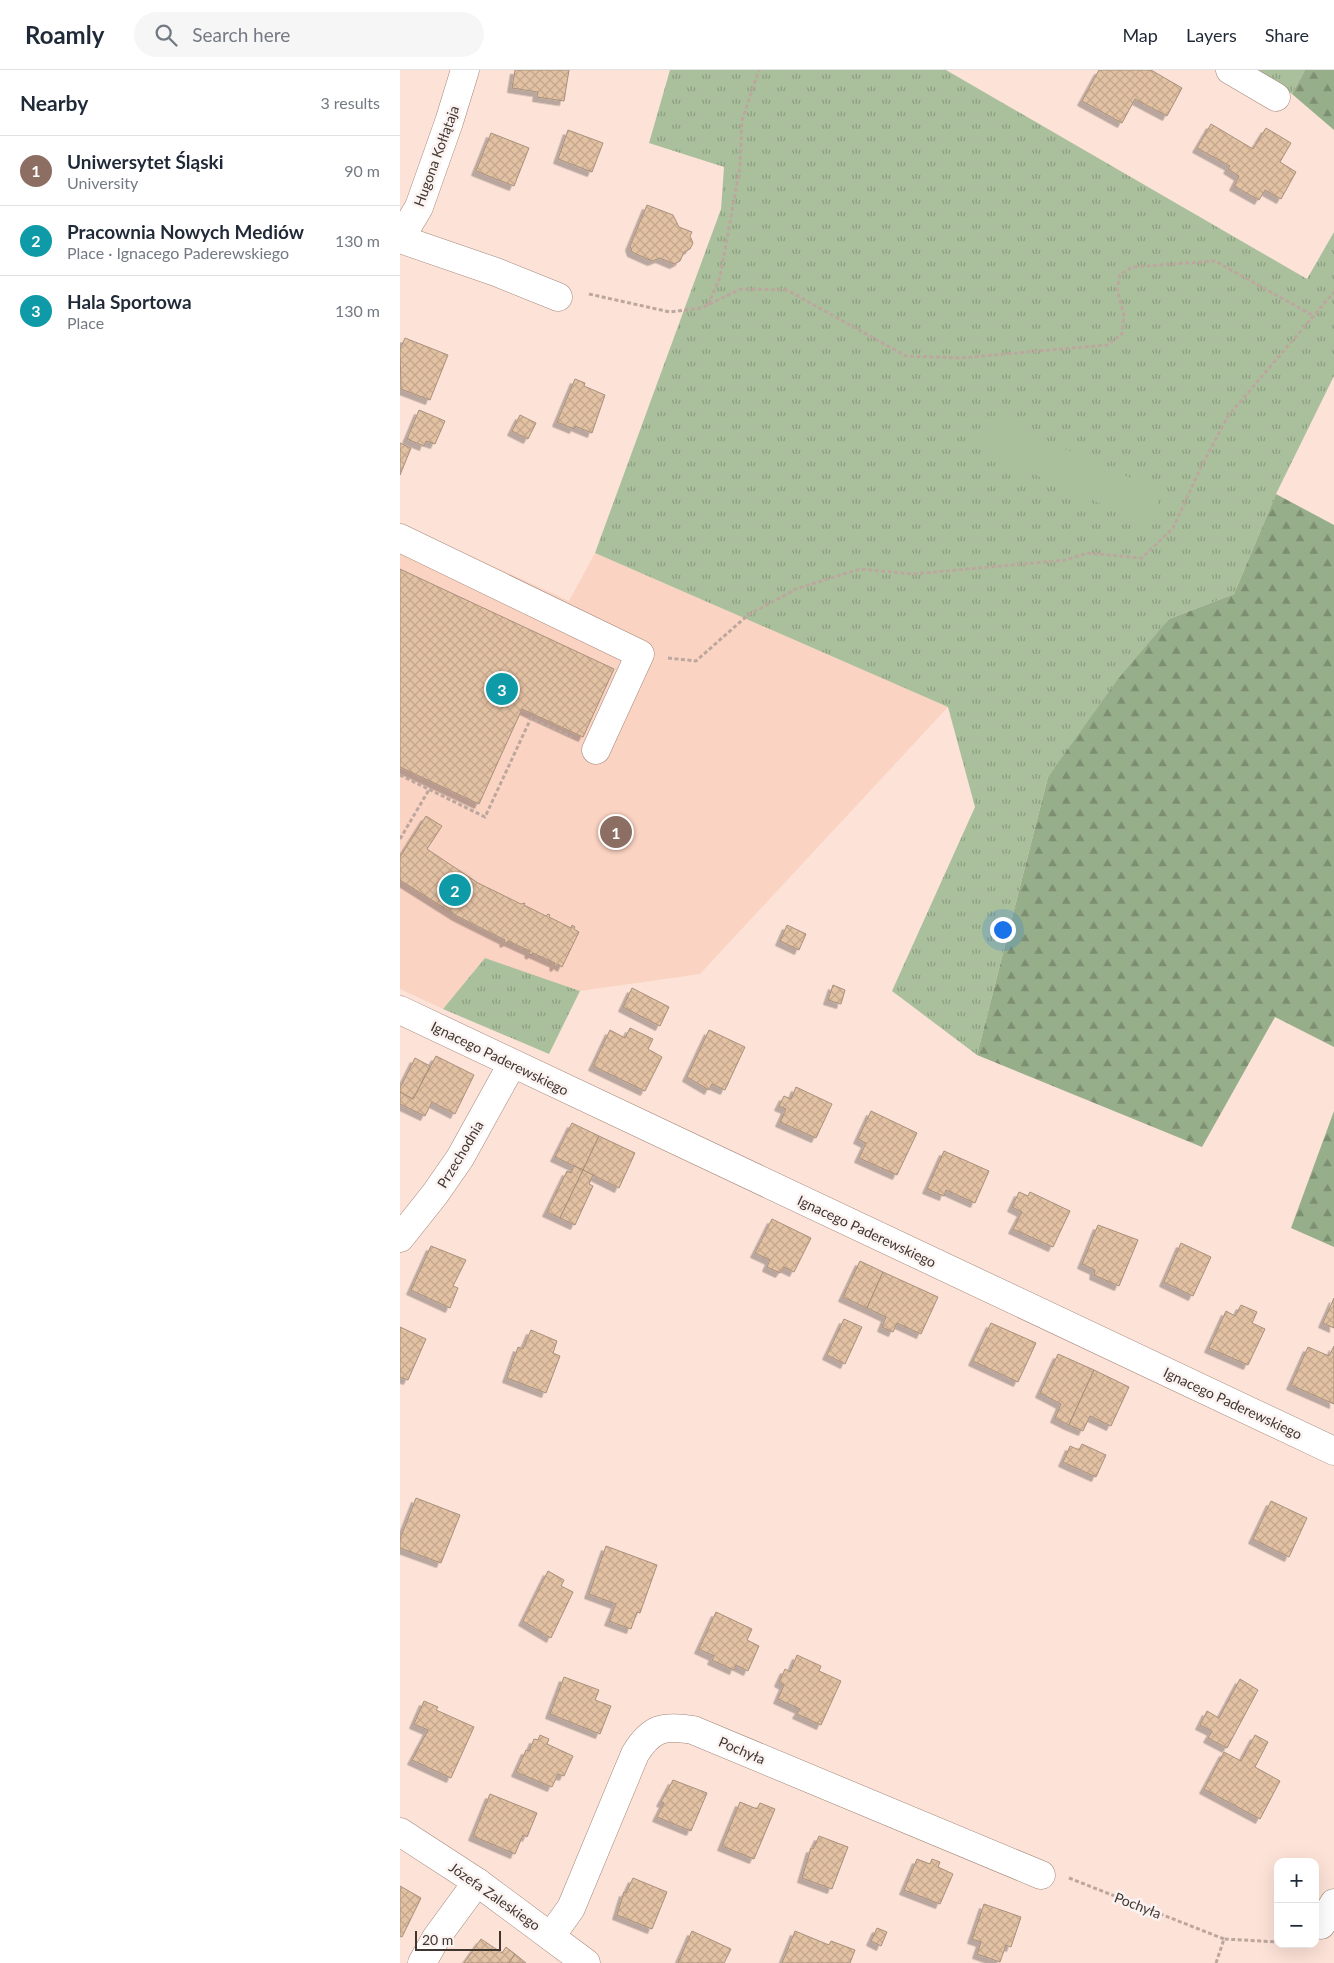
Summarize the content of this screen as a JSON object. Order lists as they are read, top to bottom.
{
  "streets": {
    "street": [
      "Hugona Kołłątaja",
      "Ignacego Paderewskiego",
      "Przechodnia",
      "Pochyła",
      "Józefa Zaleskiego"
    ]
  },
  "crossings": [
    ["Ignacego Paderewskiego", "Przechodnia"],
    ["Pochyła", "Józefa Zaleskiego"]
  ],
  "scale_bar": "20 m",
  "page": {
    "header": "Roamly",
    "search": "Search here",
    "nav": ["Map", "Layers", "Share"],
    "heading": ["Nearby", "3 results"],
    "list": [
      {
        "mark": "1",
        "name": "Uniwersytet Śląski",
        "note": "University",
        "value": "90 m"
      },
      {
        "mark": "2",
        "name": "Pracownia Nowych Mediów",
        "note": "Place · Ignacego Paderewskiego",
        "value": "130 m"
      },
      {
        "mark": "3",
        "name": "Hala Sportowa",
        "note": "Place",
        "value": "130 m"
      }
    ],
    "pins": ["3", "1", "2"],
    "map_buttons": ["+", "−"],
    "scale": "20 m"
  }
}
